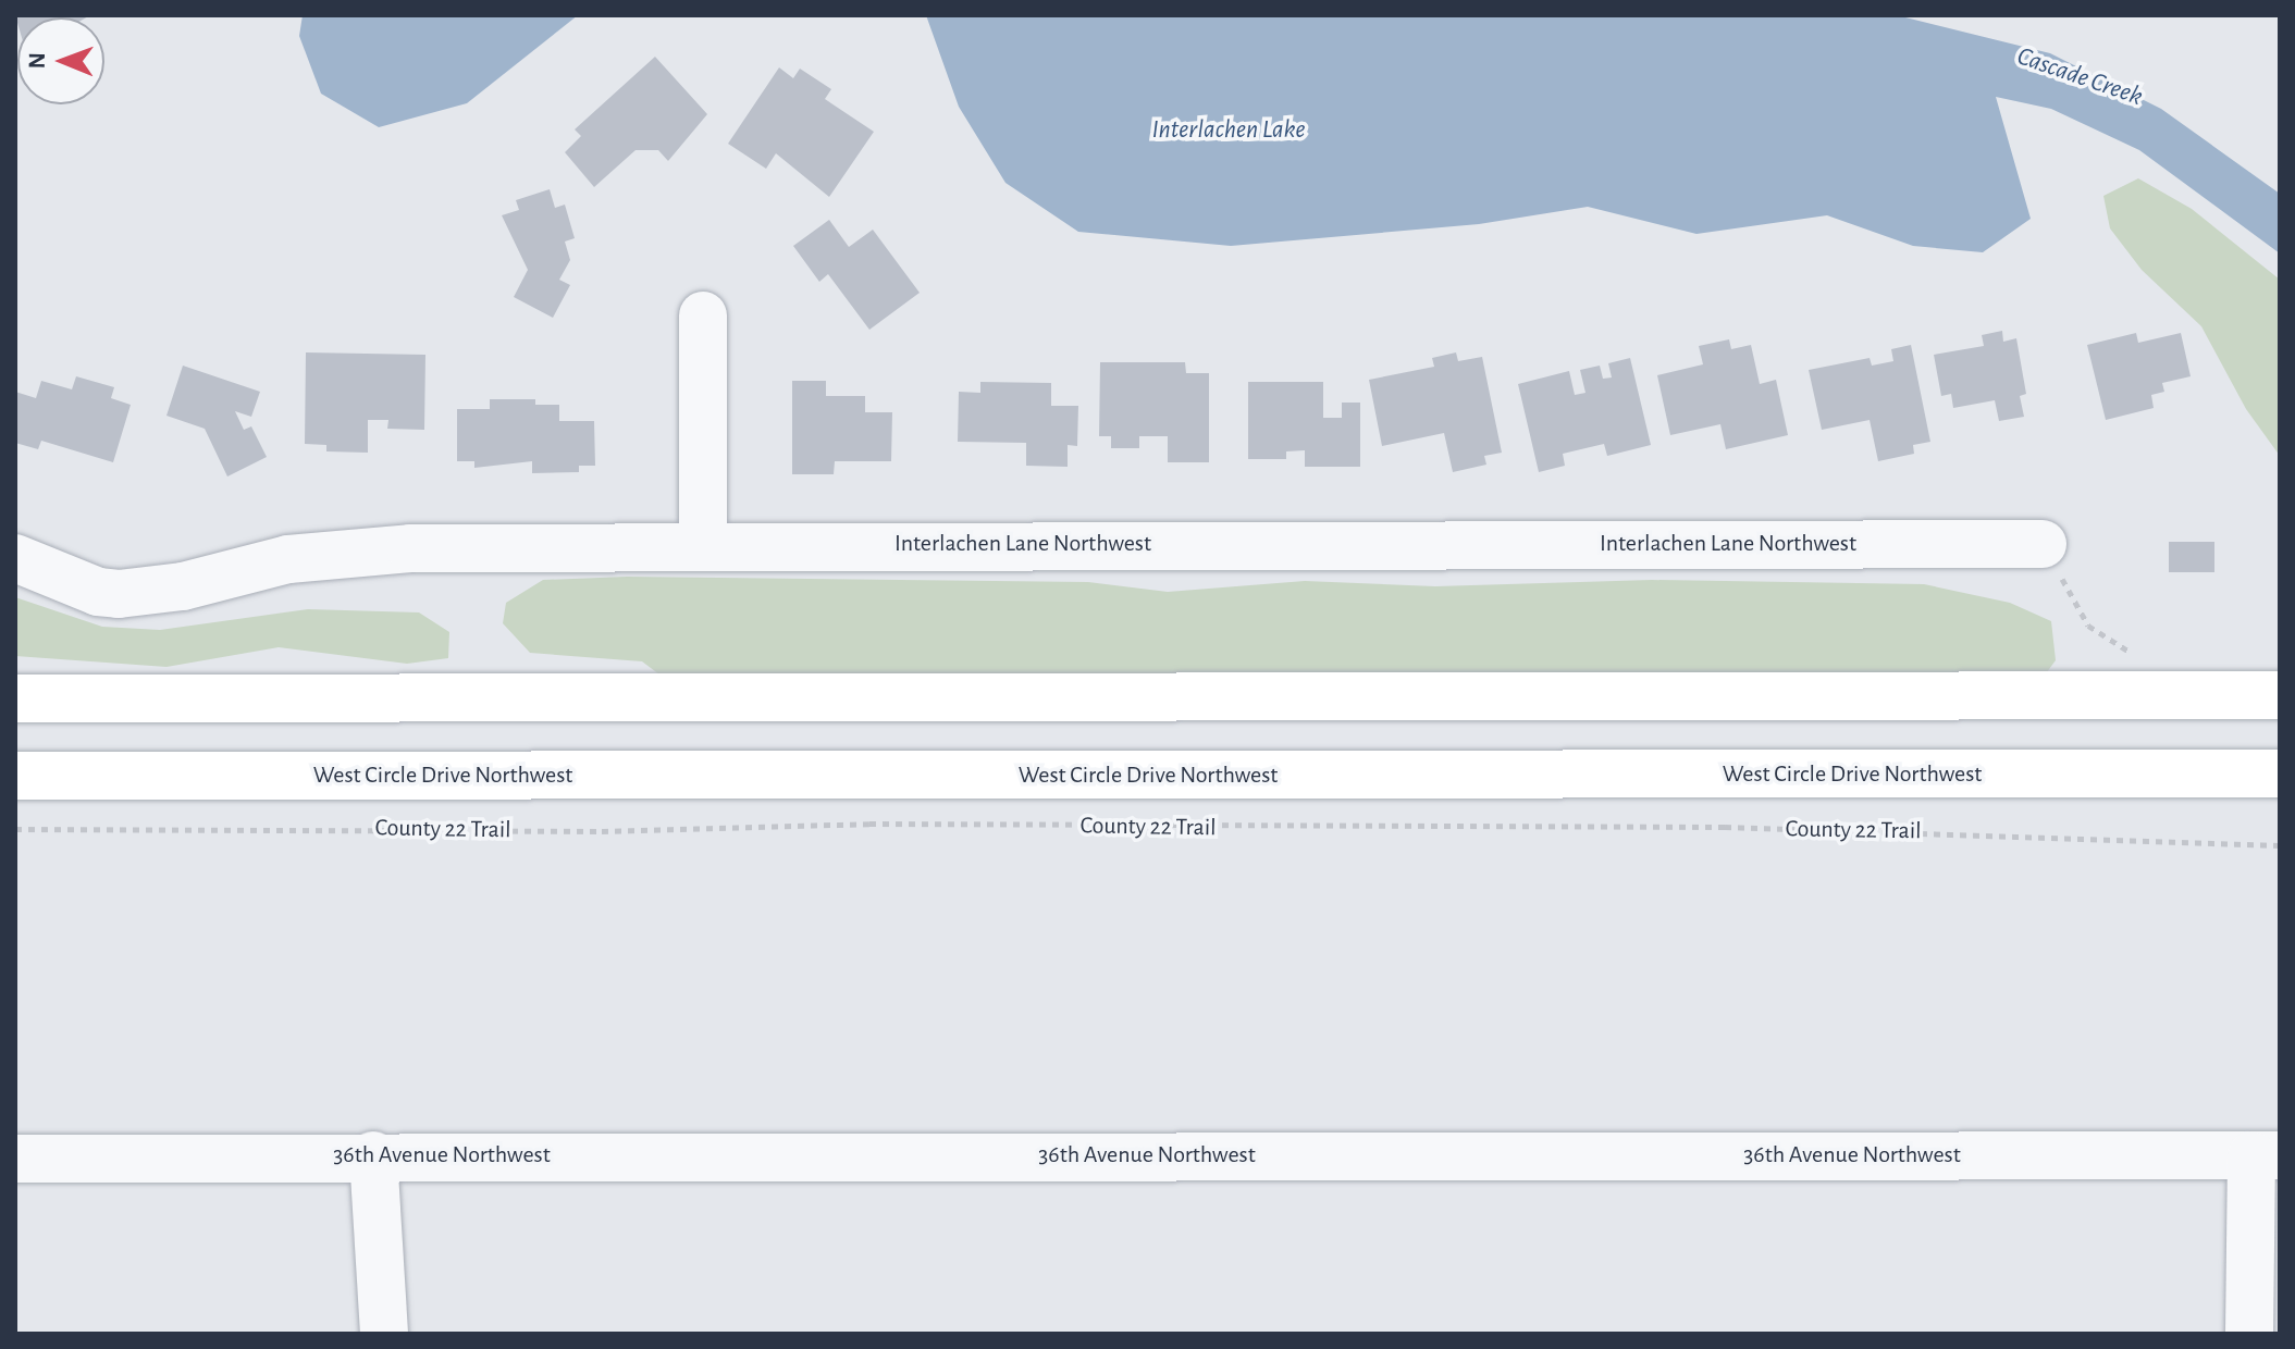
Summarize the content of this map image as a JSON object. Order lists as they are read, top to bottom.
{
  "streets": {
    "main road": ["West Circle Drive Northwest"],
    "street": ["Interlachen Lane Northwest", "36th Avenue Northwest"],
    "path": ["County 22 Trail"]
  },
  "water": ["Cascade Creek", "Interlachen Lake"],
  "north": "left"
}
